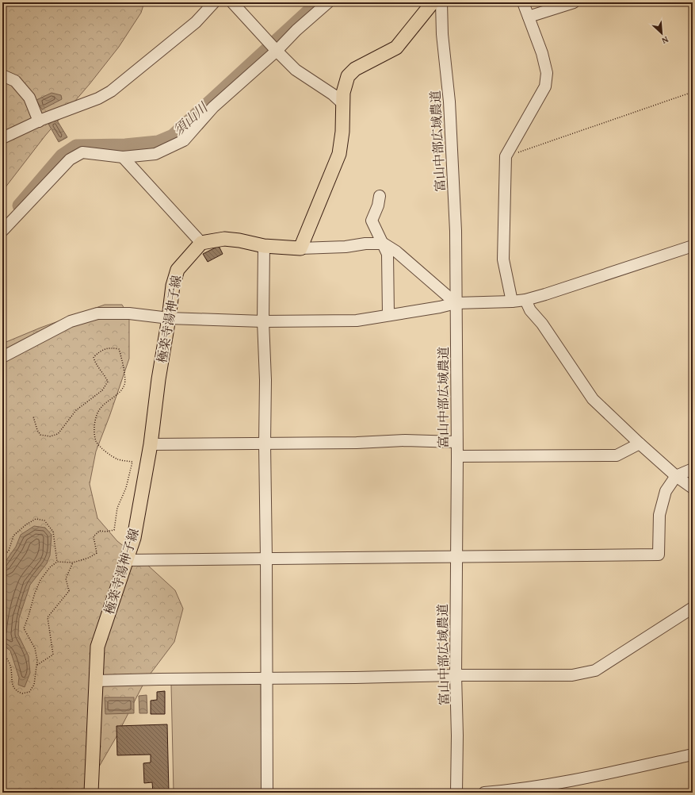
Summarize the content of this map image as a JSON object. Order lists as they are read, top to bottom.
{
  "streets": {
    "main road": ["極楽寺湯神子線"],
    "street": ["富山中部広域農道"]
  },
  "water": ["須山川"],
  "north": "bottom right"
}
